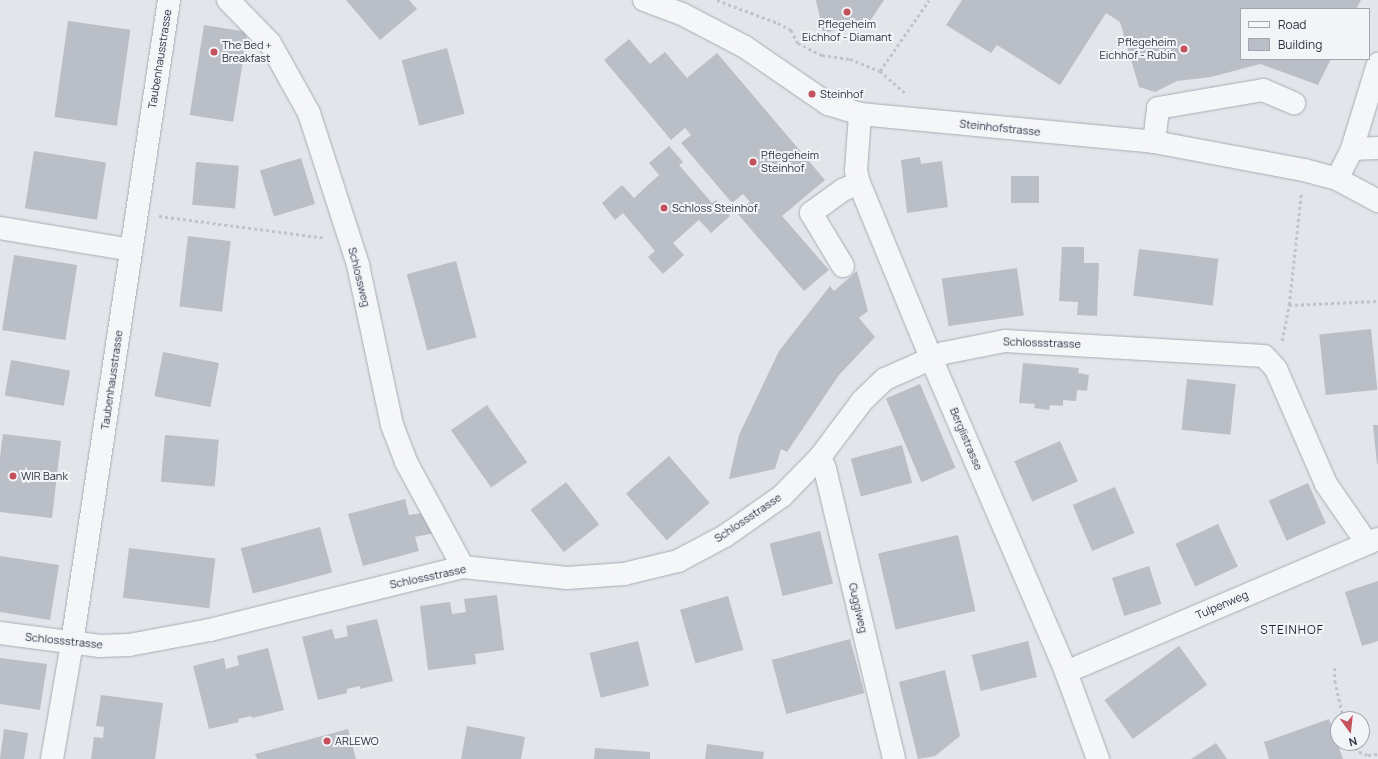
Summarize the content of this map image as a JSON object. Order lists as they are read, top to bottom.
{
  "streets": {
    "street": [
      "Taubenhausstrasse",
      "Steinhofstrasse",
      "Schlossweg",
      "Schlossstrasse",
      "Berglistrasse",
      "Tulpenweg",
      "Guggiweg"
    ]
  },
  "crossings": [
    ["Taubenhausstrasse", "Schlossstrasse"],
    ["Steinhofstrasse", "Berglistrasse"],
    ["Schlossweg", "Schlossstrasse"],
    ["Schlossstrasse", "Berglistrasse"],
    ["Schlossstrasse", "Tulpenweg"],
    ["Schlossstrasse", "Guggiweg"],
    ["Berglistrasse", "Tulpenweg"]
  ],
  "districts": ["STEINHOF"],
  "places": [
    "Pflegeheim Eichhof - Diamant",
    "Pflegeheim Eichhof - Rubin",
    "The Bed + Breakfast",
    "Steinhof",
    "Pflegeheim Steinhof",
    "Schloss Steinhof",
    "WIR Bank",
    "ARLEWO"
  ],
  "legend": ["Road", "Building"],
  "north": "bottom"
}
